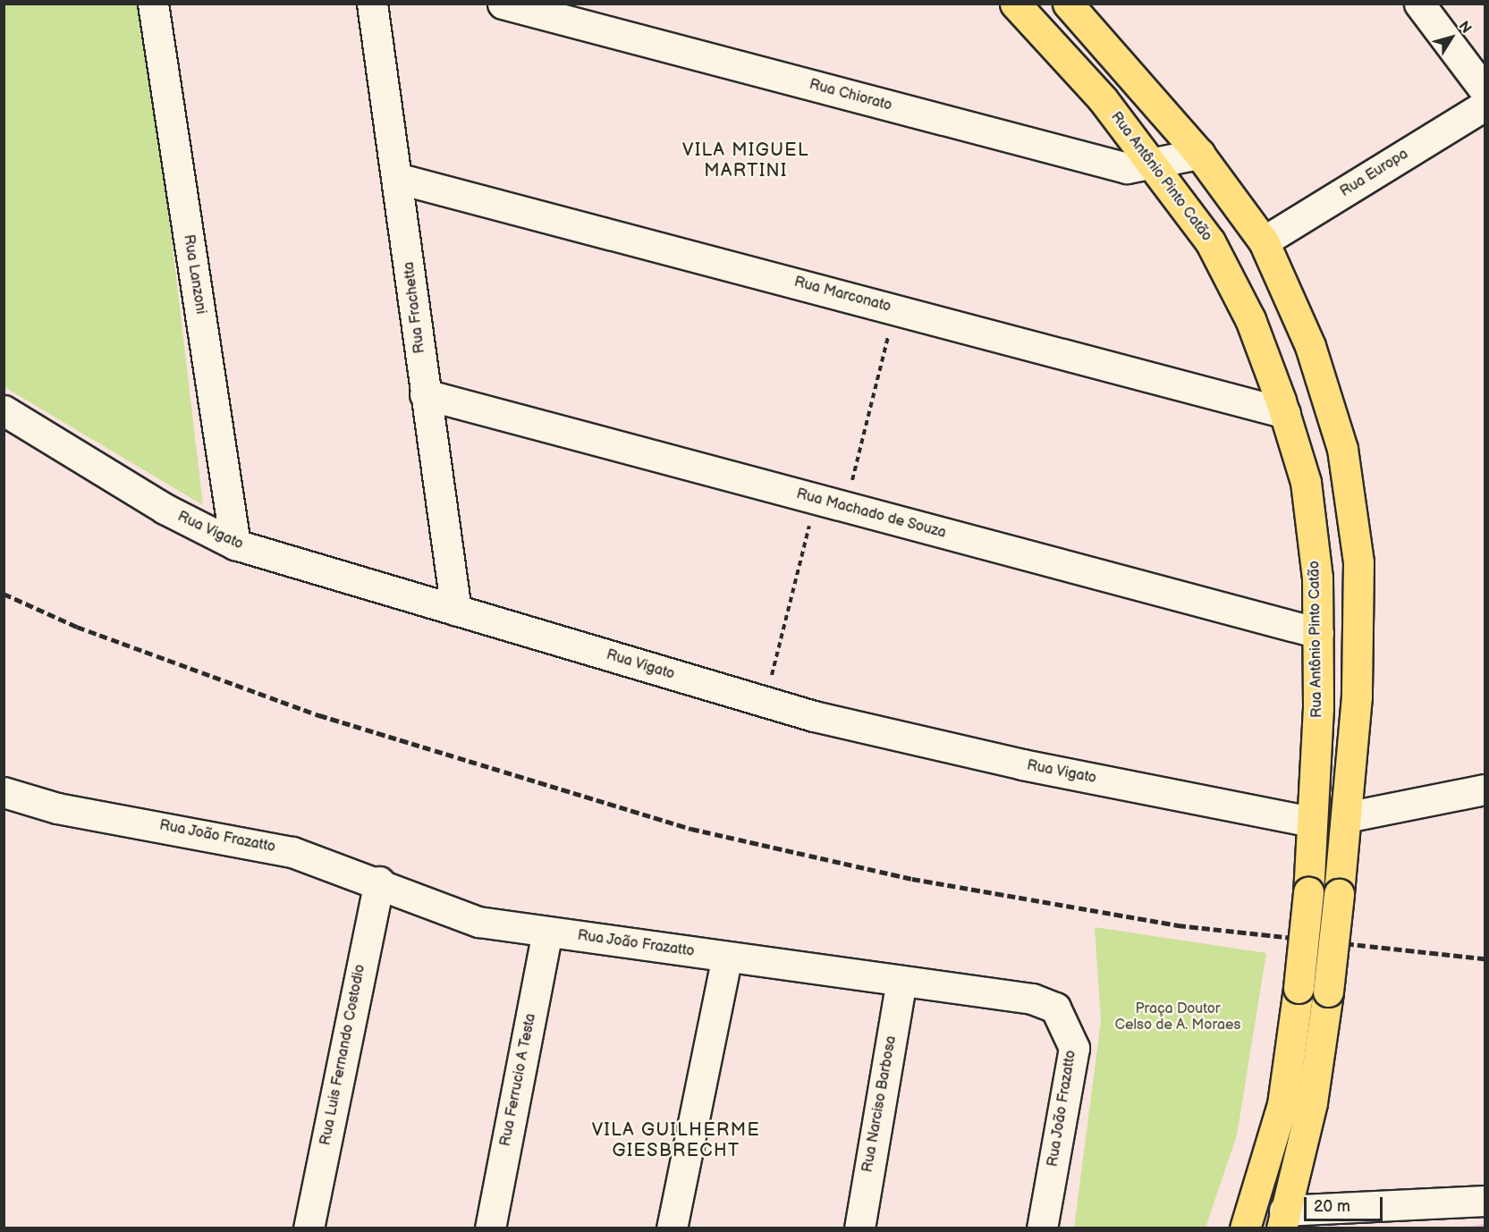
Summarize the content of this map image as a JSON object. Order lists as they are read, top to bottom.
{
  "streets": {
    "main road": ["Rua Antônio Pinto Catão"],
    "street": [
      "Rua Chiorato",
      "Rua Europa",
      "Rua Lanzoni",
      "Rua Marconato",
      "Rua Frachetta",
      "Rua Machado de Souza",
      "Rua Vigato",
      "Rua João Frazatto",
      "Rua Luis Fernando Costodio",
      "Rua Ferrucio A Testa",
      "Rua Narciso Barbosa"
    ]
  },
  "crossings": [
    ["Rua Chiorato", "Rua Antônio Pinto Catão"],
    ["Rua Antônio Pinto Catão", "Rua Marconato"],
    ["Rua Antônio Pinto Catão", "Rua Machado de Souza"],
    ["Rua Antônio Pinto Catão", "Rua Vigato"],
    ["Rua Lanzoni", "Rua Vigato"],
    ["Rua Marconato", "Rua Frachetta"],
    ["Rua Frachetta", "Rua Machado de Souza"],
    ["Rua Frachetta", "Rua Vigato"],
    ["Rua João Frazatto", "Rua Luis Fernando Costodio"],
    ["Rua João Frazatto", "Rua Ferrucio A Testa"],
    ["Rua João Frazatto", "Rua Narciso Barbosa"]
  ],
  "districts": ["VILA MIGUEL MARTINI", "VILA GUILHERME GIESBRECHT"],
  "parks": ["Praça Doutor Celso de A. Moraes"],
  "scale_bar": "20 m",
  "north": "top right"
}
